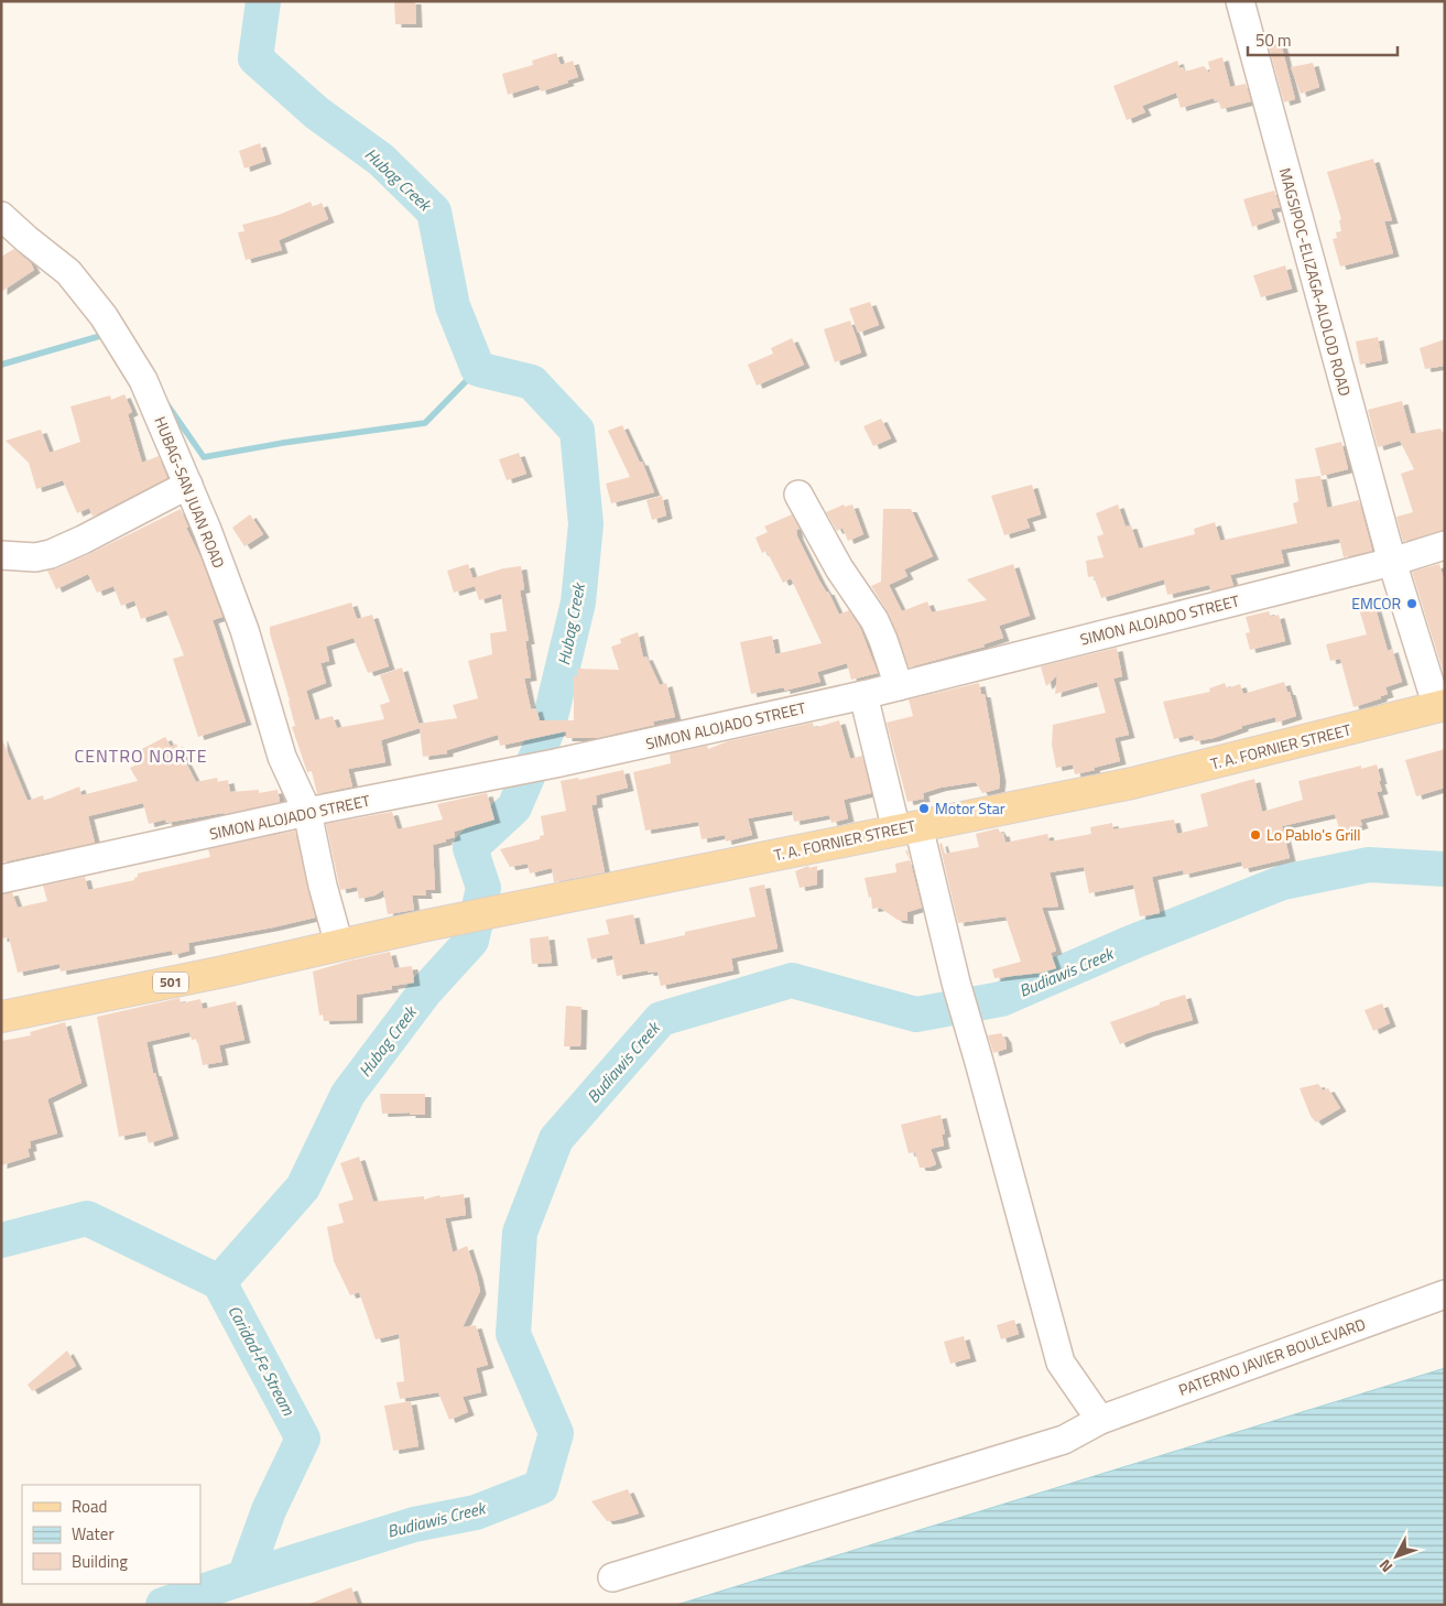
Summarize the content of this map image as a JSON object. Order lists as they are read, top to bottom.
{
  "streets": {
    "main road": ["T. A. FORNIER STREET", "501"],
    "street": [
      "MAGSIPOC-ELIZAGA-ALOLOD ROAD",
      "HUBAG-SAN JUAN ROAD",
      "SIMON ALOJADO STREET",
      "PATERNO JAVIER BOULEVARD"
    ]
  },
  "crossings": [
    ["MAGSIPOC-ELIZAGA-ALOLOD ROAD", "SIMON ALOJADO STREET"],
    ["MAGSIPOC-ELIZAGA-ALOLOD ROAD", "T. A. FORNIER STREET"],
    ["HUBAG-SAN JUAN ROAD", "SIMON ALOJADO STREET"],
    ["HUBAG-SAN JUAN ROAD", "T. A. FORNIER STREET"],
    ["HUBAG-SAN JUAN ROAD", "501"],
    ["T. A. FORNIER STREET", "501"]
  ],
  "districts": ["CENTRO NORTE"],
  "water": ["Hubag Creek", "Budiawis Creek", "Caridad-Fe Stream"],
  "places": ["EMCOR", "Motor Star", "Lo Pablo's Grill"],
  "legend": ["Road", "Water", "Building"],
  "scale_bar": "50 m",
  "north": "bottom left"
}
